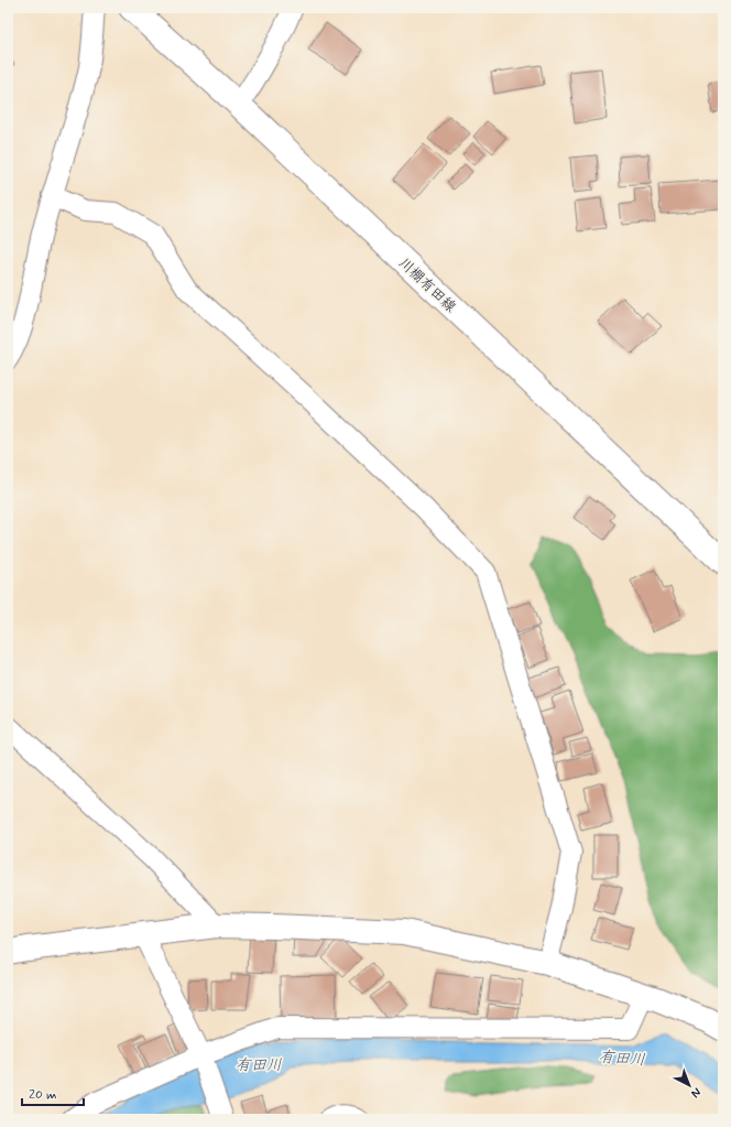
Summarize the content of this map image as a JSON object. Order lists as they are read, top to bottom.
{
  "streets": {
    "main road": ["川棚有田線"]
  },
  "water": ["有田川"],
  "scale_bar": "20 m",
  "north": "bottom right"
}
